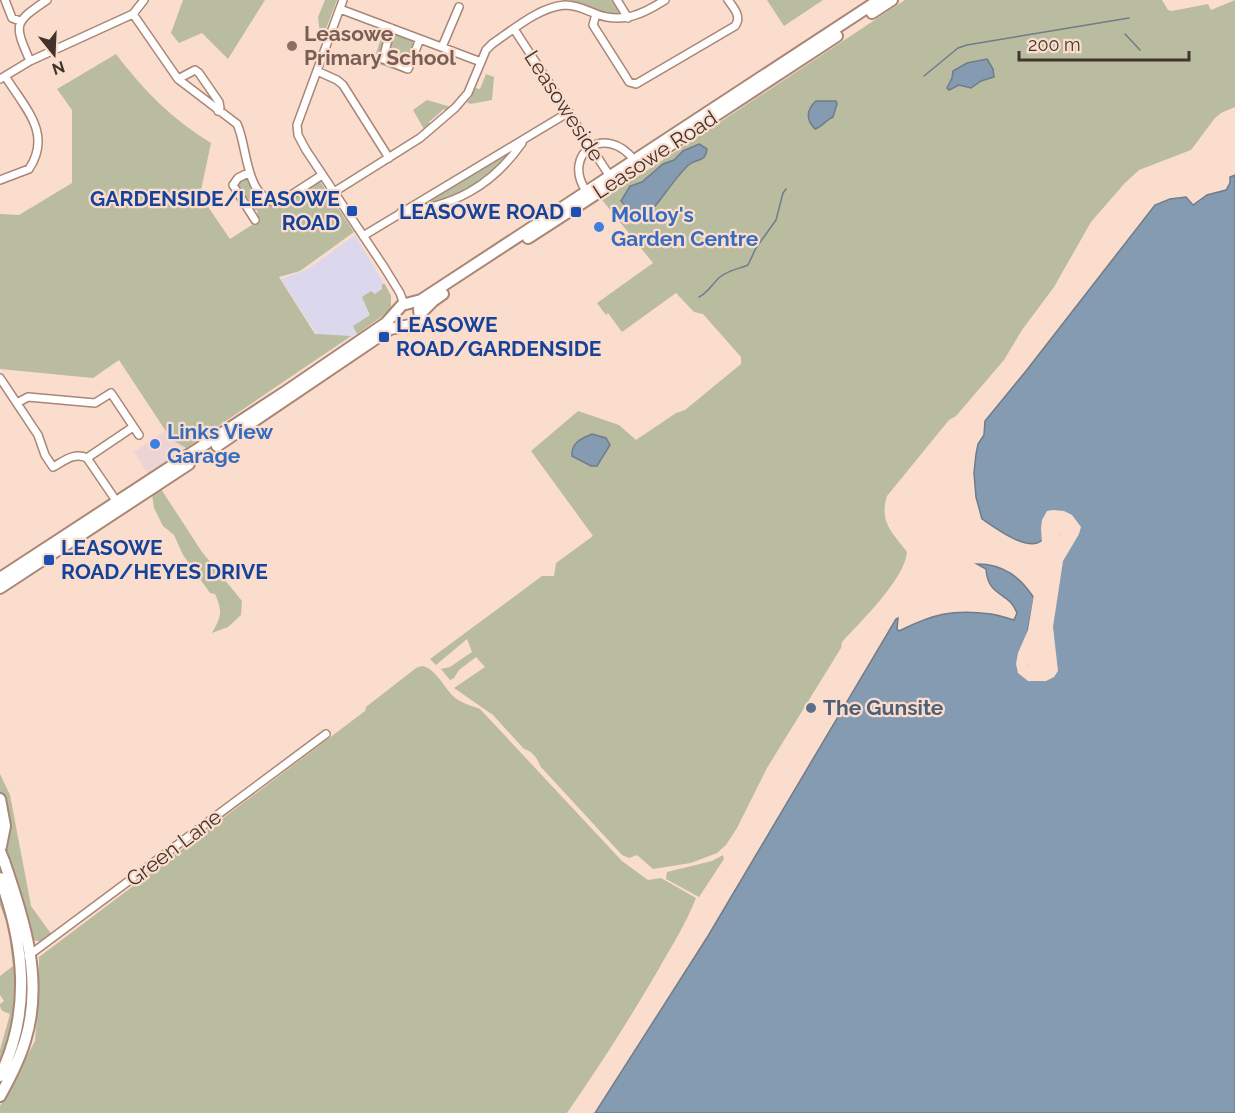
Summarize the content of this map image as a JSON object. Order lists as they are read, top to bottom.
{
  "streets": {
    "main road": ["Leasowe Road"],
    "street": ["Leasoweside", "Green Lane"]
  },
  "crossings": [
    ["Leasoweside", "Leasowe Road"]
  ],
  "places": {
    "other": [
      "Leasowe Primary School",
      "Molloy's Garden Centre",
      "Links View Garage",
      "The Gunsite"
    ],
    "transit": [
      "GARDENSIDE/LEASOWE ROAD",
      "LEASOWE ROAD",
      "LEASOWE ROAD/GARDENSIDE",
      "LEASOWE ROAD/HEYES DRIVE"
    ]
  },
  "scale_bar": "200 m",
  "north": "bottom"
}
